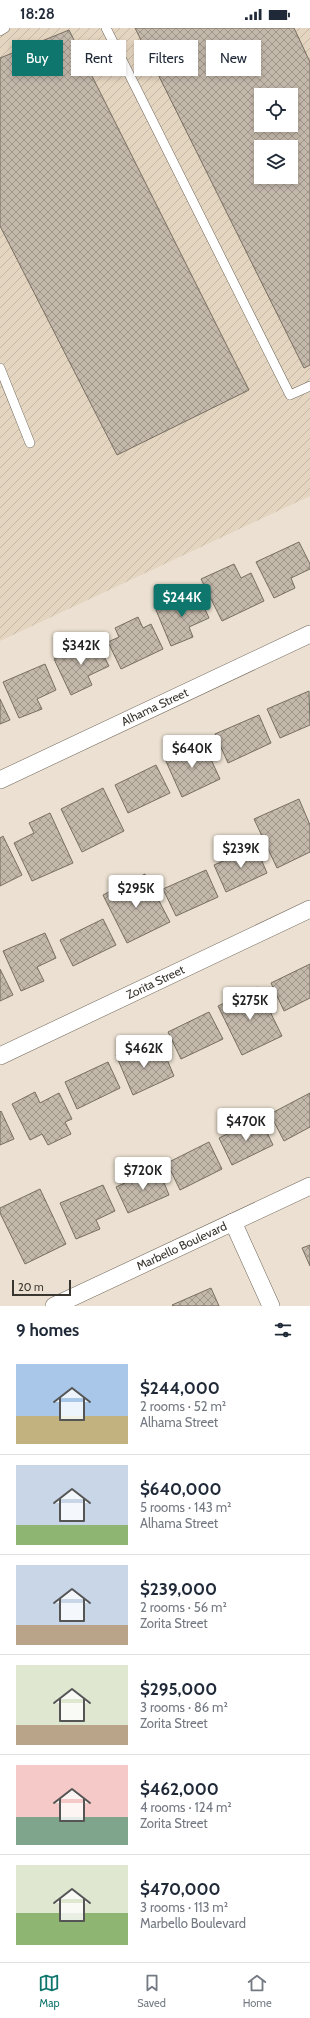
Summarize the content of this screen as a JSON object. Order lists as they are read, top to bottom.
{
  "streets": {
    "street": ["Alhama Street", "Zorita Street", "Marbello Boulevard"]
  },
  "scale_bar": "20 m",
  "page": {
    "status": "18:28",
    "chip": [
      "Buy",
      "Rent",
      "Filters",
      "New"
    ],
    "price": [
      "$244K",
      "$342K",
      "$640K",
      "$239K",
      "$295K",
      "$275K",
      "$462K",
      "$470K",
      "$720K"
    ],
    "scale": "20 m",
    "heading": "9 homes",
    "list": [
      {
        "name": "$244,000",
        "note": "2 rooms · 52 m² · Alhama Street"
      },
      {
        "name": "$640,000",
        "note": "5 rooms · 143 m² · Alhama Street"
      },
      {
        "name": "$239,000",
        "note": "2 rooms · 56 m² · Zorita Street"
      },
      {
        "name": "$295,000",
        "note": "3 rooms · 86 m² · Zorita Street"
      },
      {
        "name": "$462,000",
        "note": "4 rooms · 124 m² · Zorita Street"
      },
      {
        "name": "$470,000",
        "note": "3 rooms · 113 m² · Marbello Boulevard"
      }
    ],
    "tabs": ["Map", "Saved", "Home"]
  }
}
